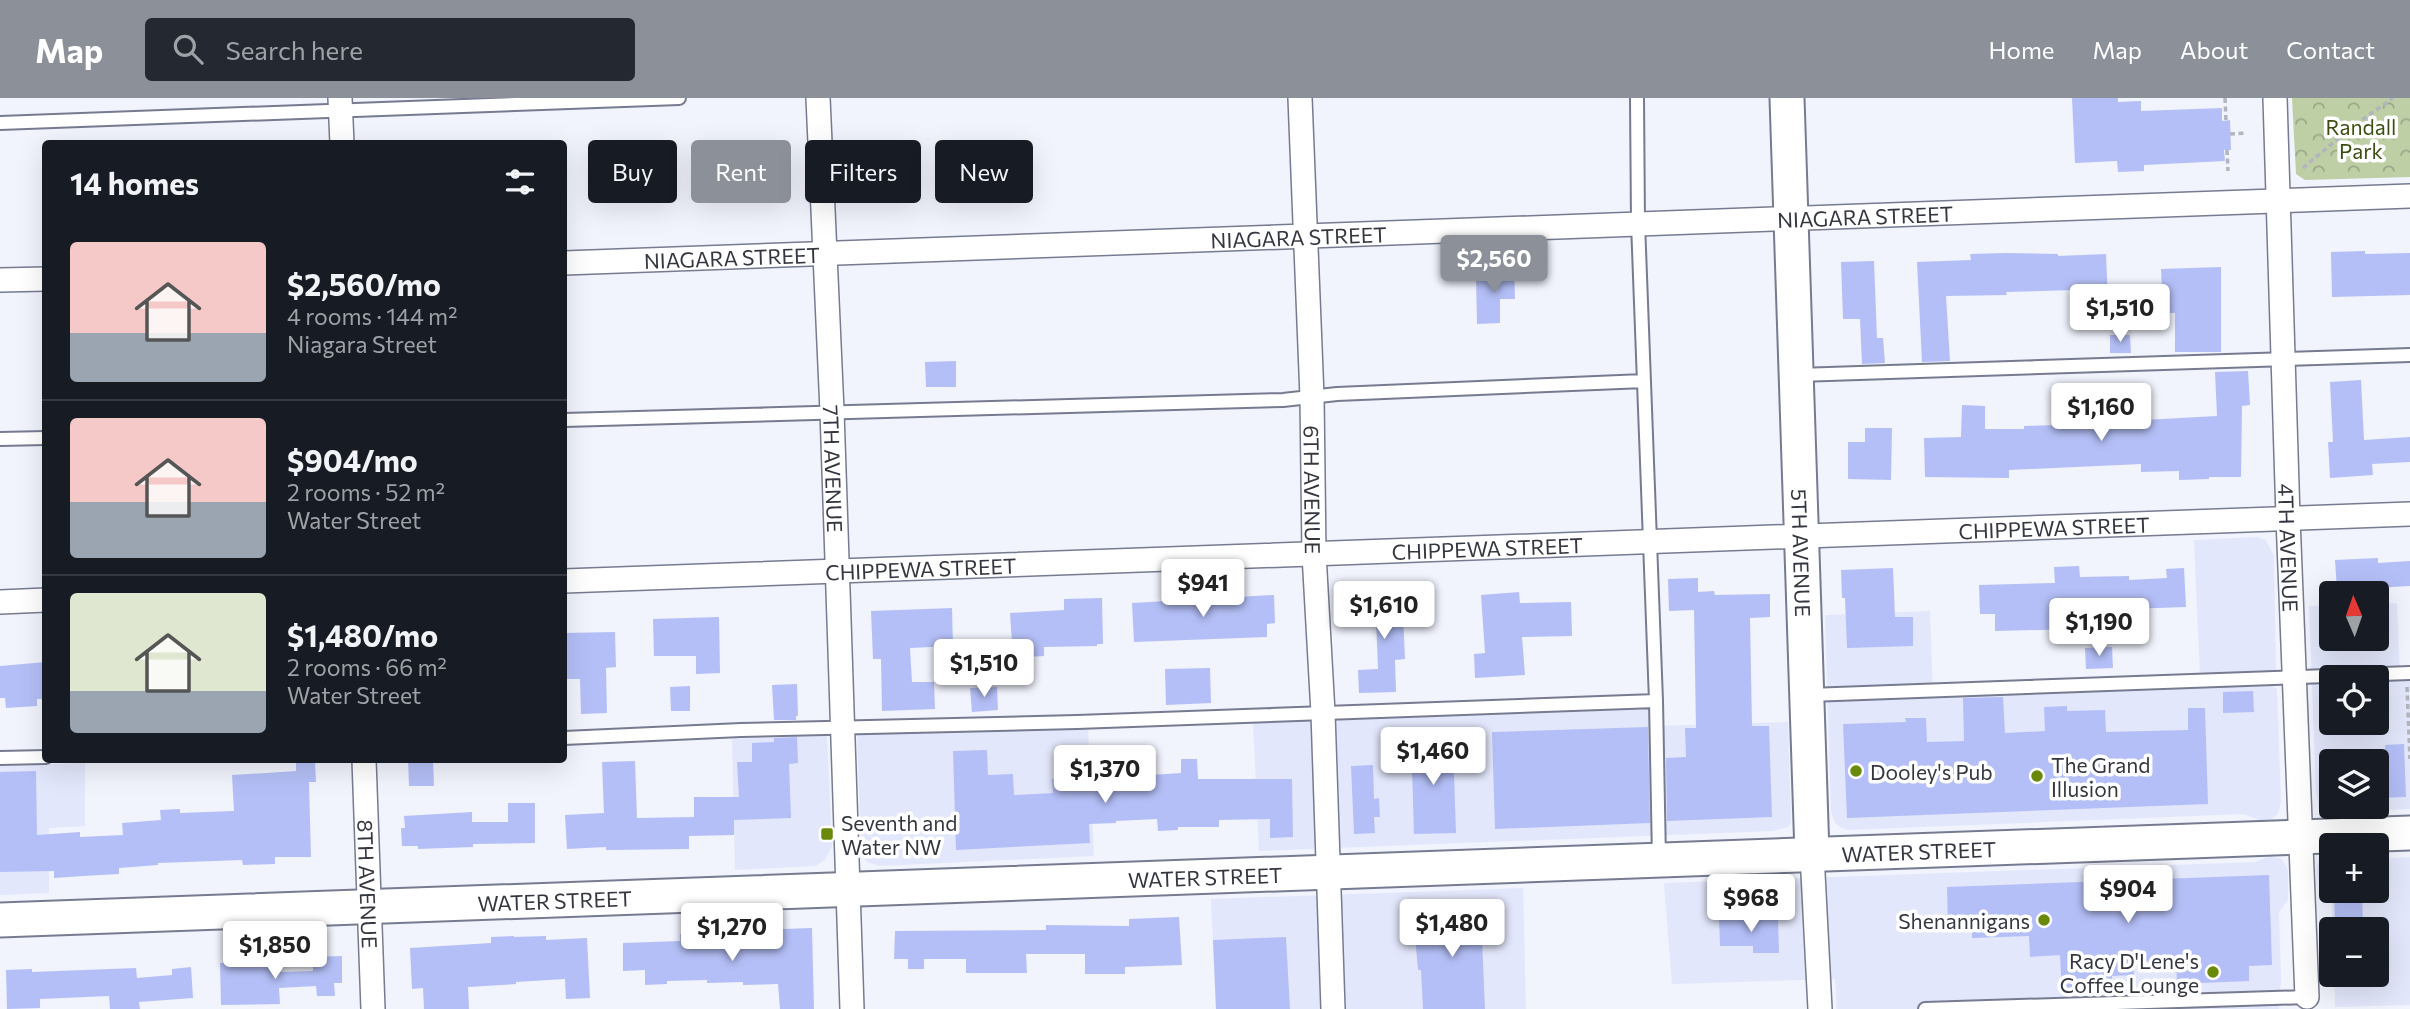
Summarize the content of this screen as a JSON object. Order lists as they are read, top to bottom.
{
  "streets": {
    "main road": ["5TH AVENUE", "WATER STREET"],
    "street": [
      "NIAGARA STREET",
      "7TH AVENUE",
      "6TH AVENUE",
      "CHIPPEWA STREET",
      "4TH AVENUE",
      "8TH AVENUE"
    ]
  },
  "crossings": [
    ["NIAGARA STREET", "7TH AVENUE"],
    ["NIAGARA STREET", "6TH AVENUE"],
    ["NIAGARA STREET", "4TH AVENUE"],
    ["NIAGARA STREET", "5TH AVENUE"],
    ["7TH AVENUE", "CHIPPEWA STREET"],
    ["7TH AVENUE", "WATER STREET"],
    ["6TH AVENUE", "CHIPPEWA STREET"],
    ["6TH AVENUE", "WATER STREET"],
    ["CHIPPEWA STREET", "4TH AVENUE"],
    ["CHIPPEWA STREET", "5TH AVENUE"],
    ["4TH AVENUE", "WATER STREET"],
    ["5TH AVENUE", "WATER STREET"],
    ["WATER STREET", "8TH AVENUE"]
  ],
  "parks": ["Randall Park"],
  "places": {
    "other": [
      "Dooley's Pub",
      "The Grand Illusion",
      "Shenannigans",
      "Racy D'Lene's Coffee Lounge"
    ],
    "transit": ["Seventh and Water NW"]
  },
  "north": "top",
  "page": {
    "header": "Map",
    "search": "Search here",
    "nav": [
      "Home",
      "Map",
      "About",
      "Contact"
    ],
    "chip": [
      "Buy",
      "Rent",
      "Filters",
      "New"
    ],
    "heading": "14 homes",
    "list": [
      {
        "name": "$2,560/mo",
        "note": "4 rooms · 144 m² · Niagara Street"
      },
      {
        "name": "$904/mo",
        "note": "2 rooms · 52 m² · Water Street"
      },
      {
        "name": "$1,480/mo",
        "note": "2 rooms · 66 m² · Water Street"
      }
    ],
    "price": [
      "$2,560",
      "$1,510",
      "$1,160",
      "$941",
      "$1,610",
      "$1,190",
      "$1,510",
      "$1,460",
      "$1,370",
      "$904",
      "$968",
      "$1,480",
      "$1,270",
      "$1,850"
    ],
    "map_buttons": ["+", "−"]
  }
}
